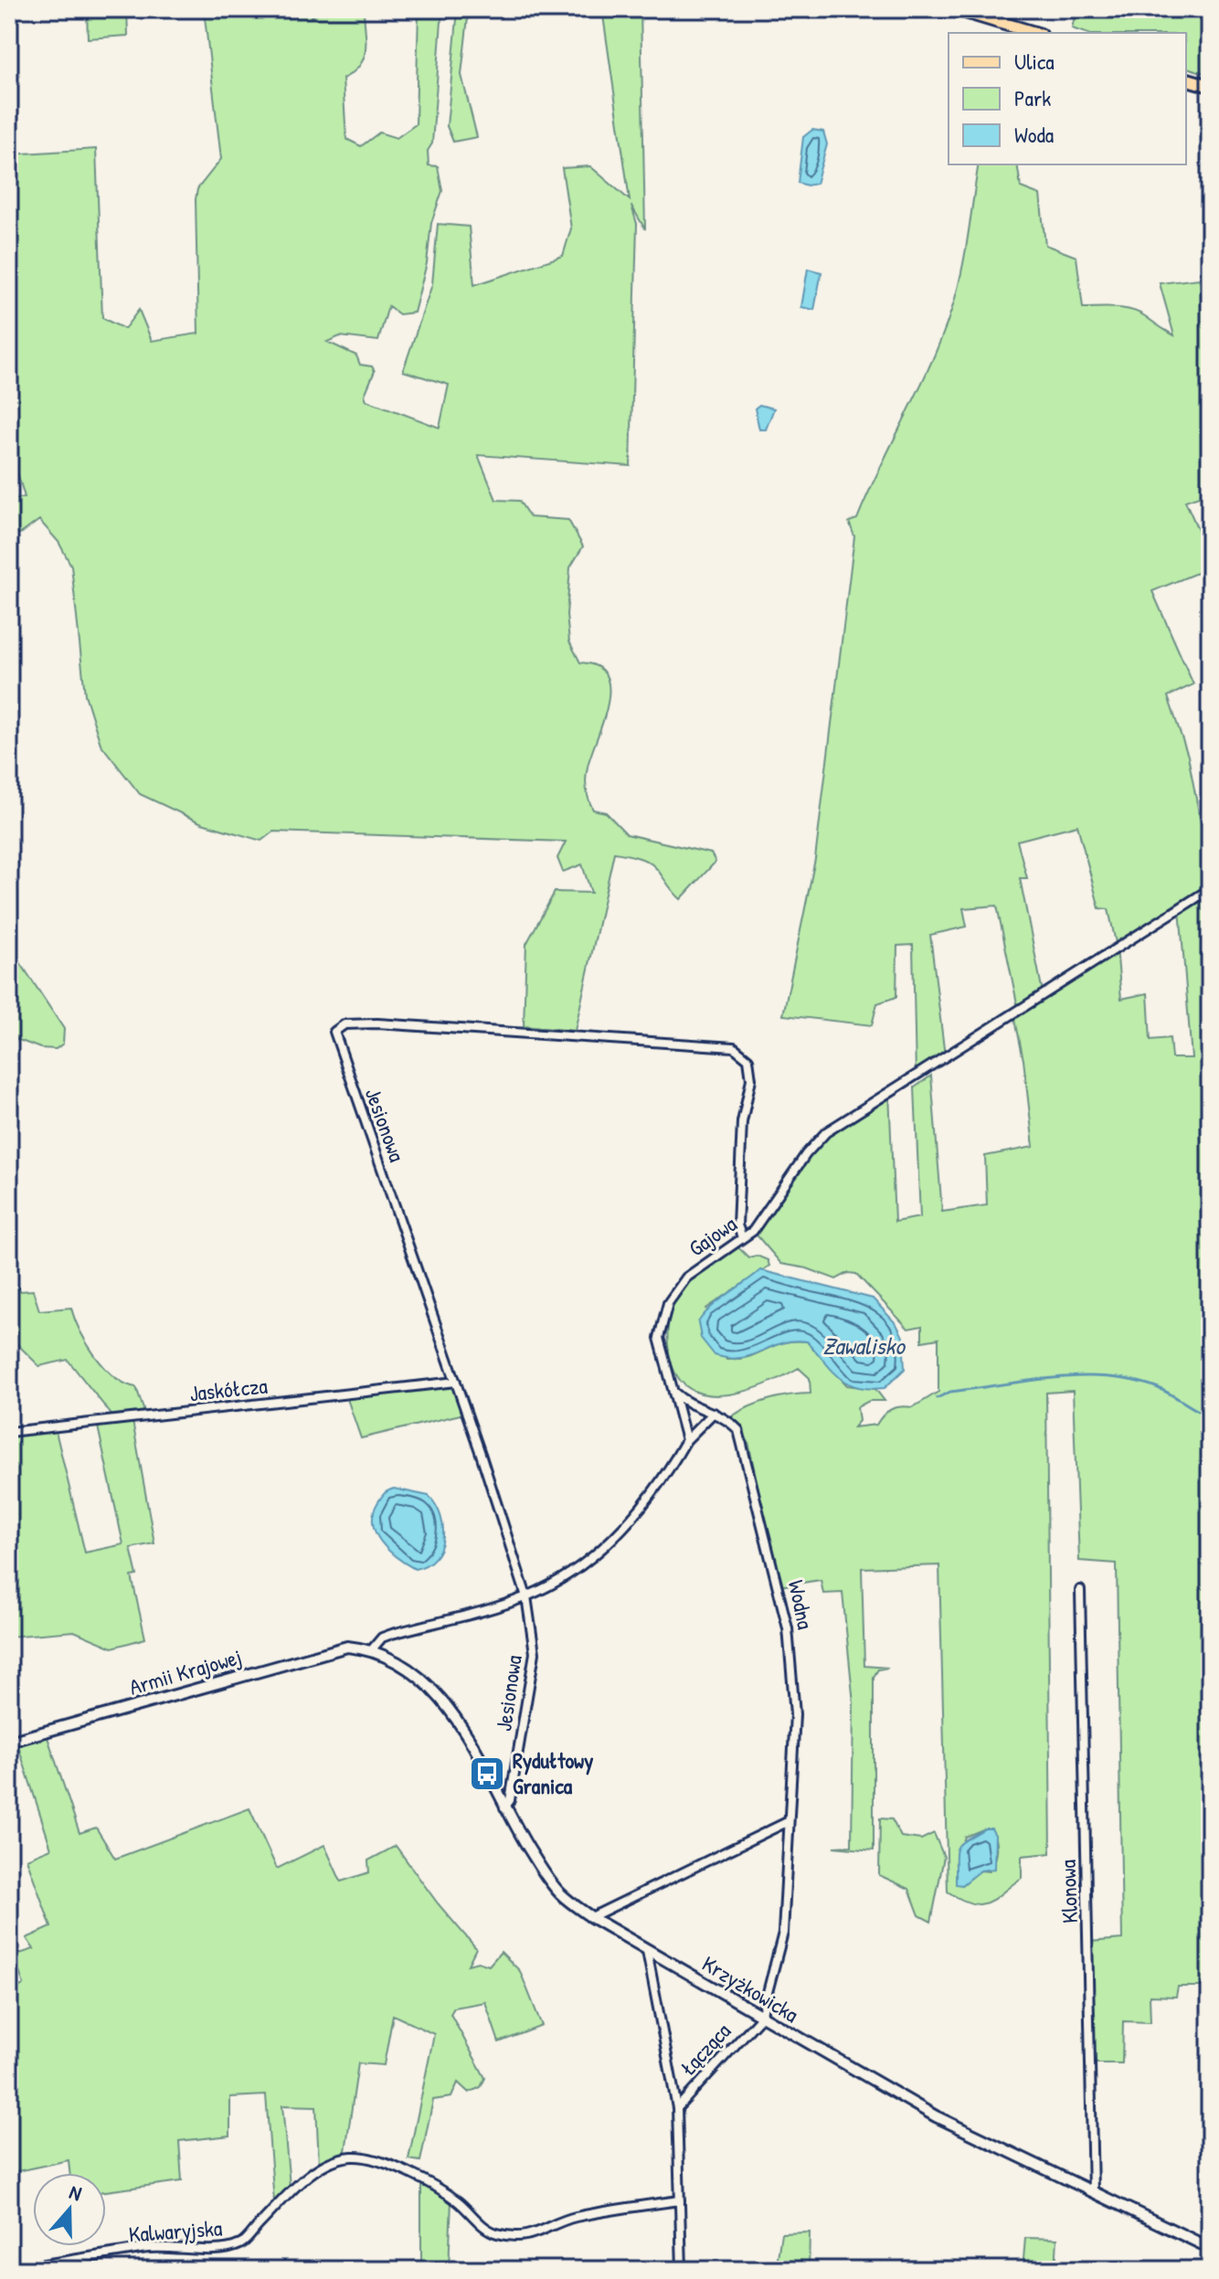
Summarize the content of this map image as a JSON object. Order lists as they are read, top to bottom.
{
  "streets": {
    "street": [
      "Jesionowa",
      "Gajowa",
      "Jaskółcza",
      "Wodna",
      "Armii Krajowej",
      "Klonowa",
      "Krzyżkowicka",
      "Łącząca",
      "Kalwaryjska"
    ]
  },
  "crossings": [
    ["Jesionowa", "Gajowa"],
    ["Jesionowa", "Jaskółcza"],
    ["Jesionowa", "Krzyżkowicka"],
    ["Gajowa", "Wodna"],
    ["Wodna", "Krzyżkowicka"],
    ["Wodna", "Łącząca"],
    ["Armii Krajowej", "Krzyżkowicka"],
    ["Klonowa", "Krzyżkowicka"],
    ["Krzyżkowicka", "Łącząca"]
  ],
  "water": ["Zawalisko"],
  "places": {
    "bus stop": ["Rydułtowy Granica"]
  },
  "legend": ["Ulica", "Park", "Woda"],
  "north": "top"
}
